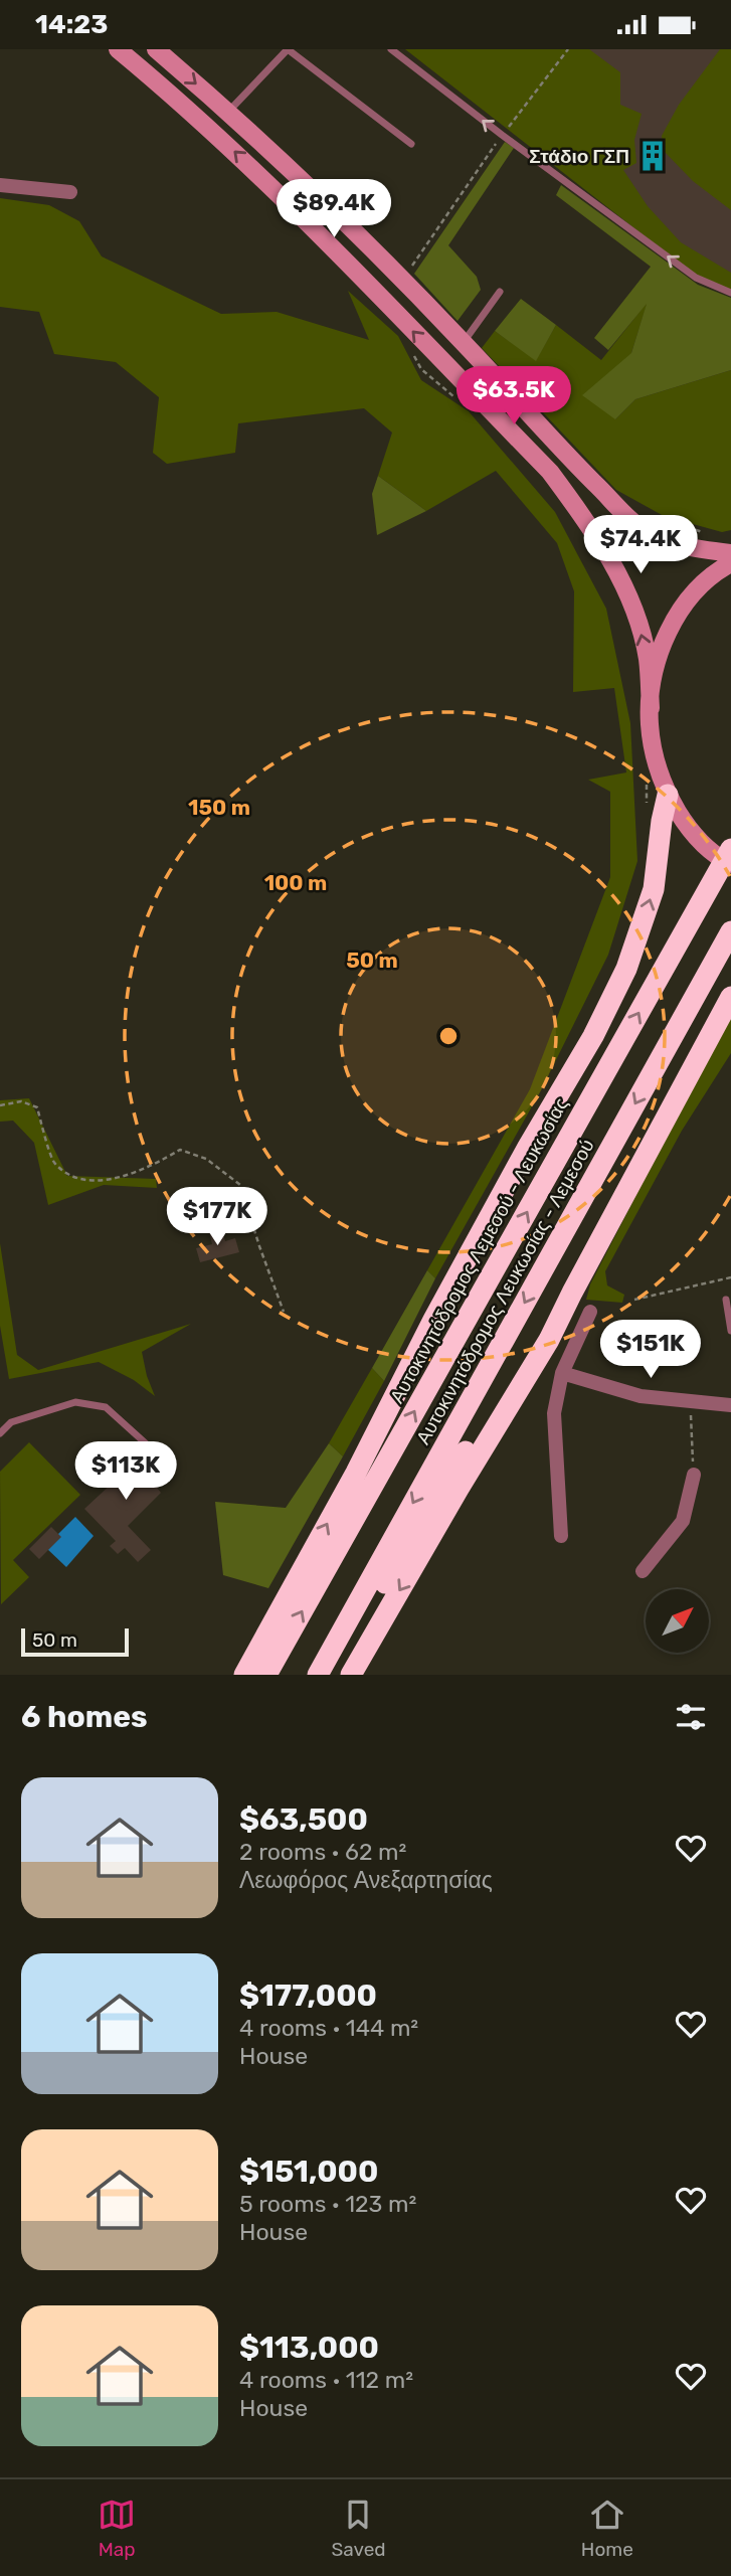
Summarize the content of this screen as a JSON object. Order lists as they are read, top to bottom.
{
  "streets": {
    "highway": ["Αυτοκινητόδρομος Λεμεσού - Λευκωσίας", "Αυτοκινητόδρομος Λευκωσίας - Λεμεσού"]
  },
  "places": {
    "building": ["Στάδιο ΓΣΠ"]
  },
  "scale_bar": "50 m",
  "north": "top right",
  "page": {
    "status": "14:23",
    "price": [
      "$89.4K",
      "$63.5K",
      "$74.4K",
      "$177K",
      "$151K",
      "$113K"
    ],
    "scale": "50 m",
    "heading": "6 homes",
    "list": [
      {
        "name": "$63,500",
        "note": "2 rooms · 62 m² · Λεωφόρος Ανεξαρτησίας"
      },
      {
        "name": "$177,000",
        "note": "4 rooms · 144 m² · House"
      },
      {
        "name": "$151,000",
        "note": "5 rooms · 123 m² · House"
      },
      {
        "name": "$113,000",
        "note": "4 rooms · 112 m² · House"
      }
    ],
    "tabs": ["Map", "Saved", "Home"]
  },
  "rings": ["150 m", "100 m", "50 m"]
}
